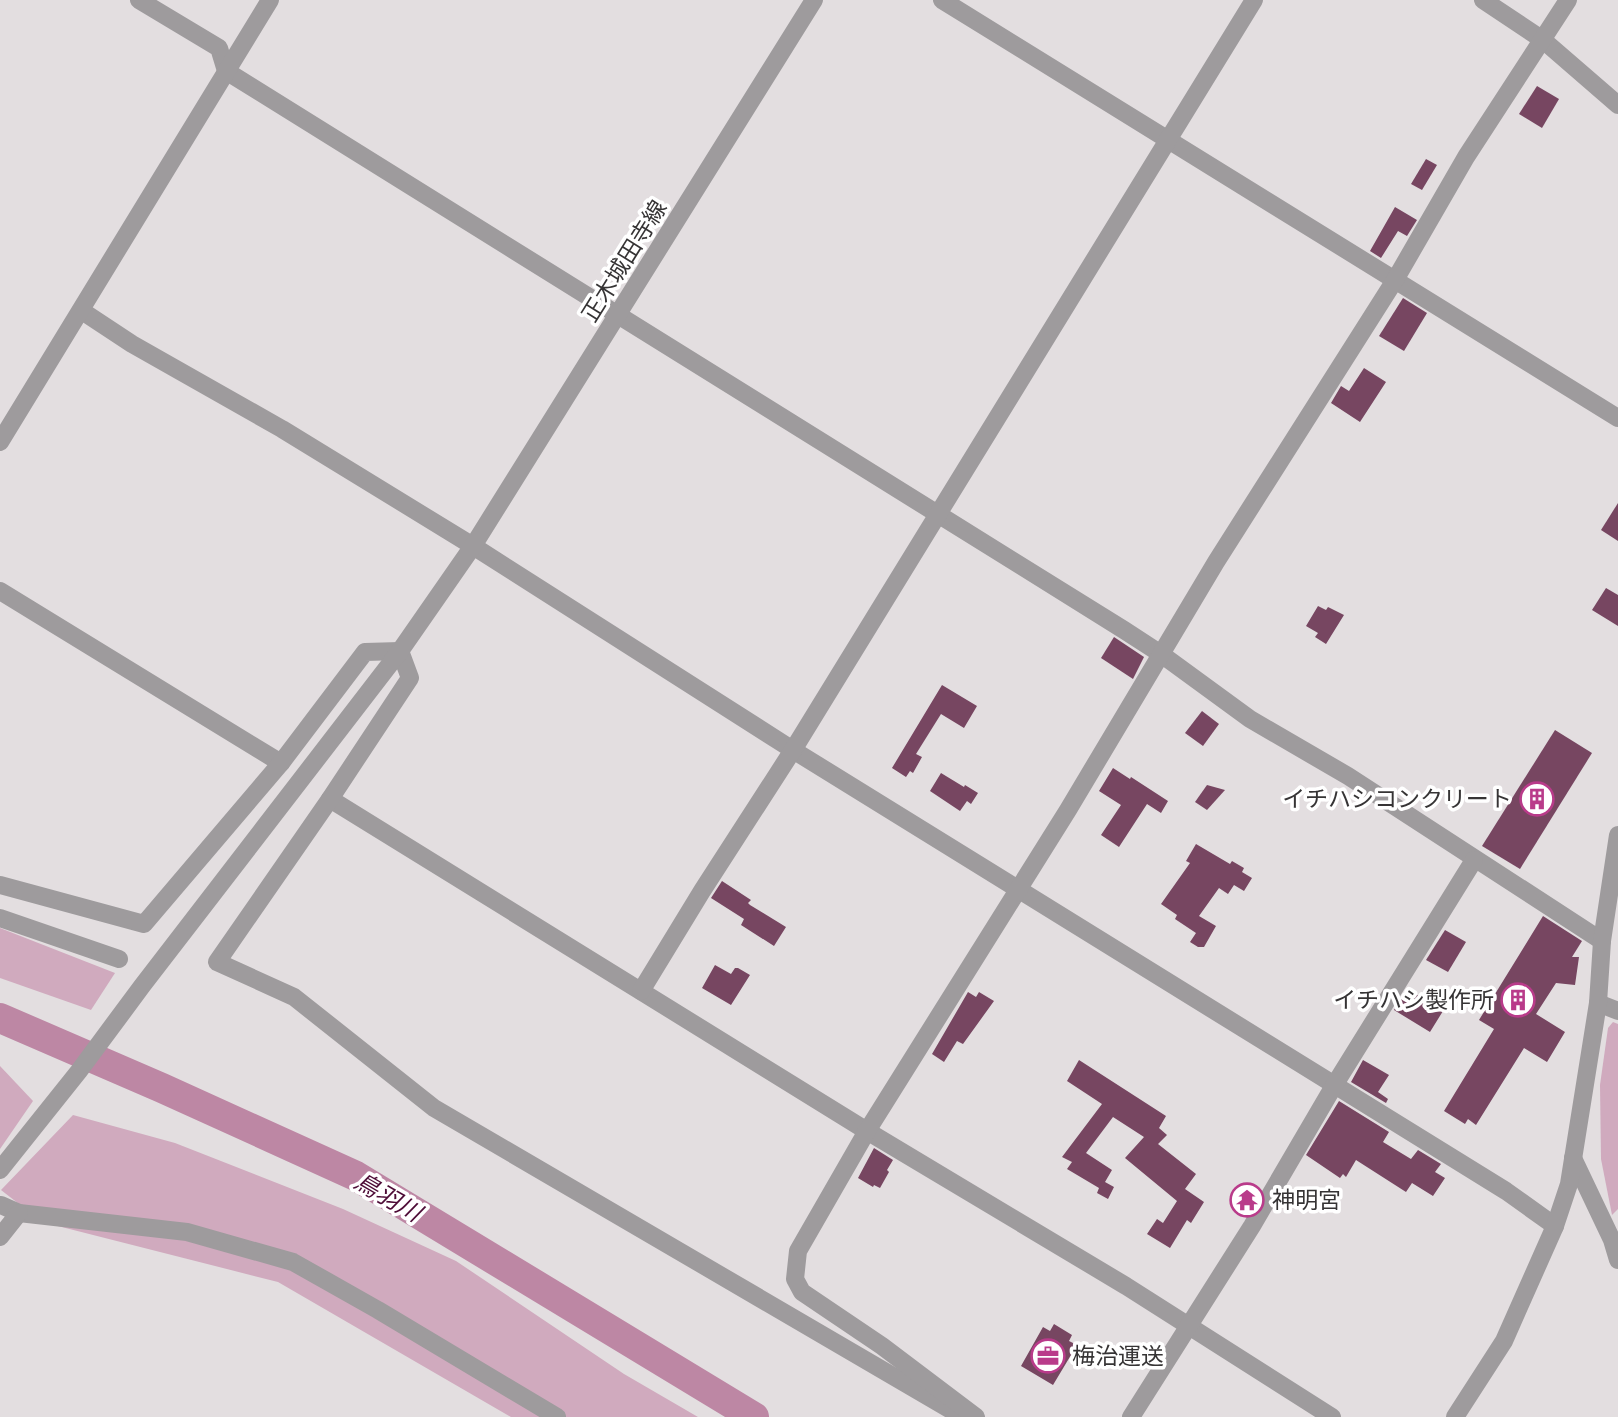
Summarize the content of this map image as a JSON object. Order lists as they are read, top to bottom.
{
  "streets": {
    "street": ["正木城田寺線"]
  },
  "water": ["鳥羽川"],
  "places": {
    "building": ["イチハシコンクリート", "イチハシ製作所"],
    "temple": ["神明宮"],
    "office": ["梅治運送"]
  }
}
